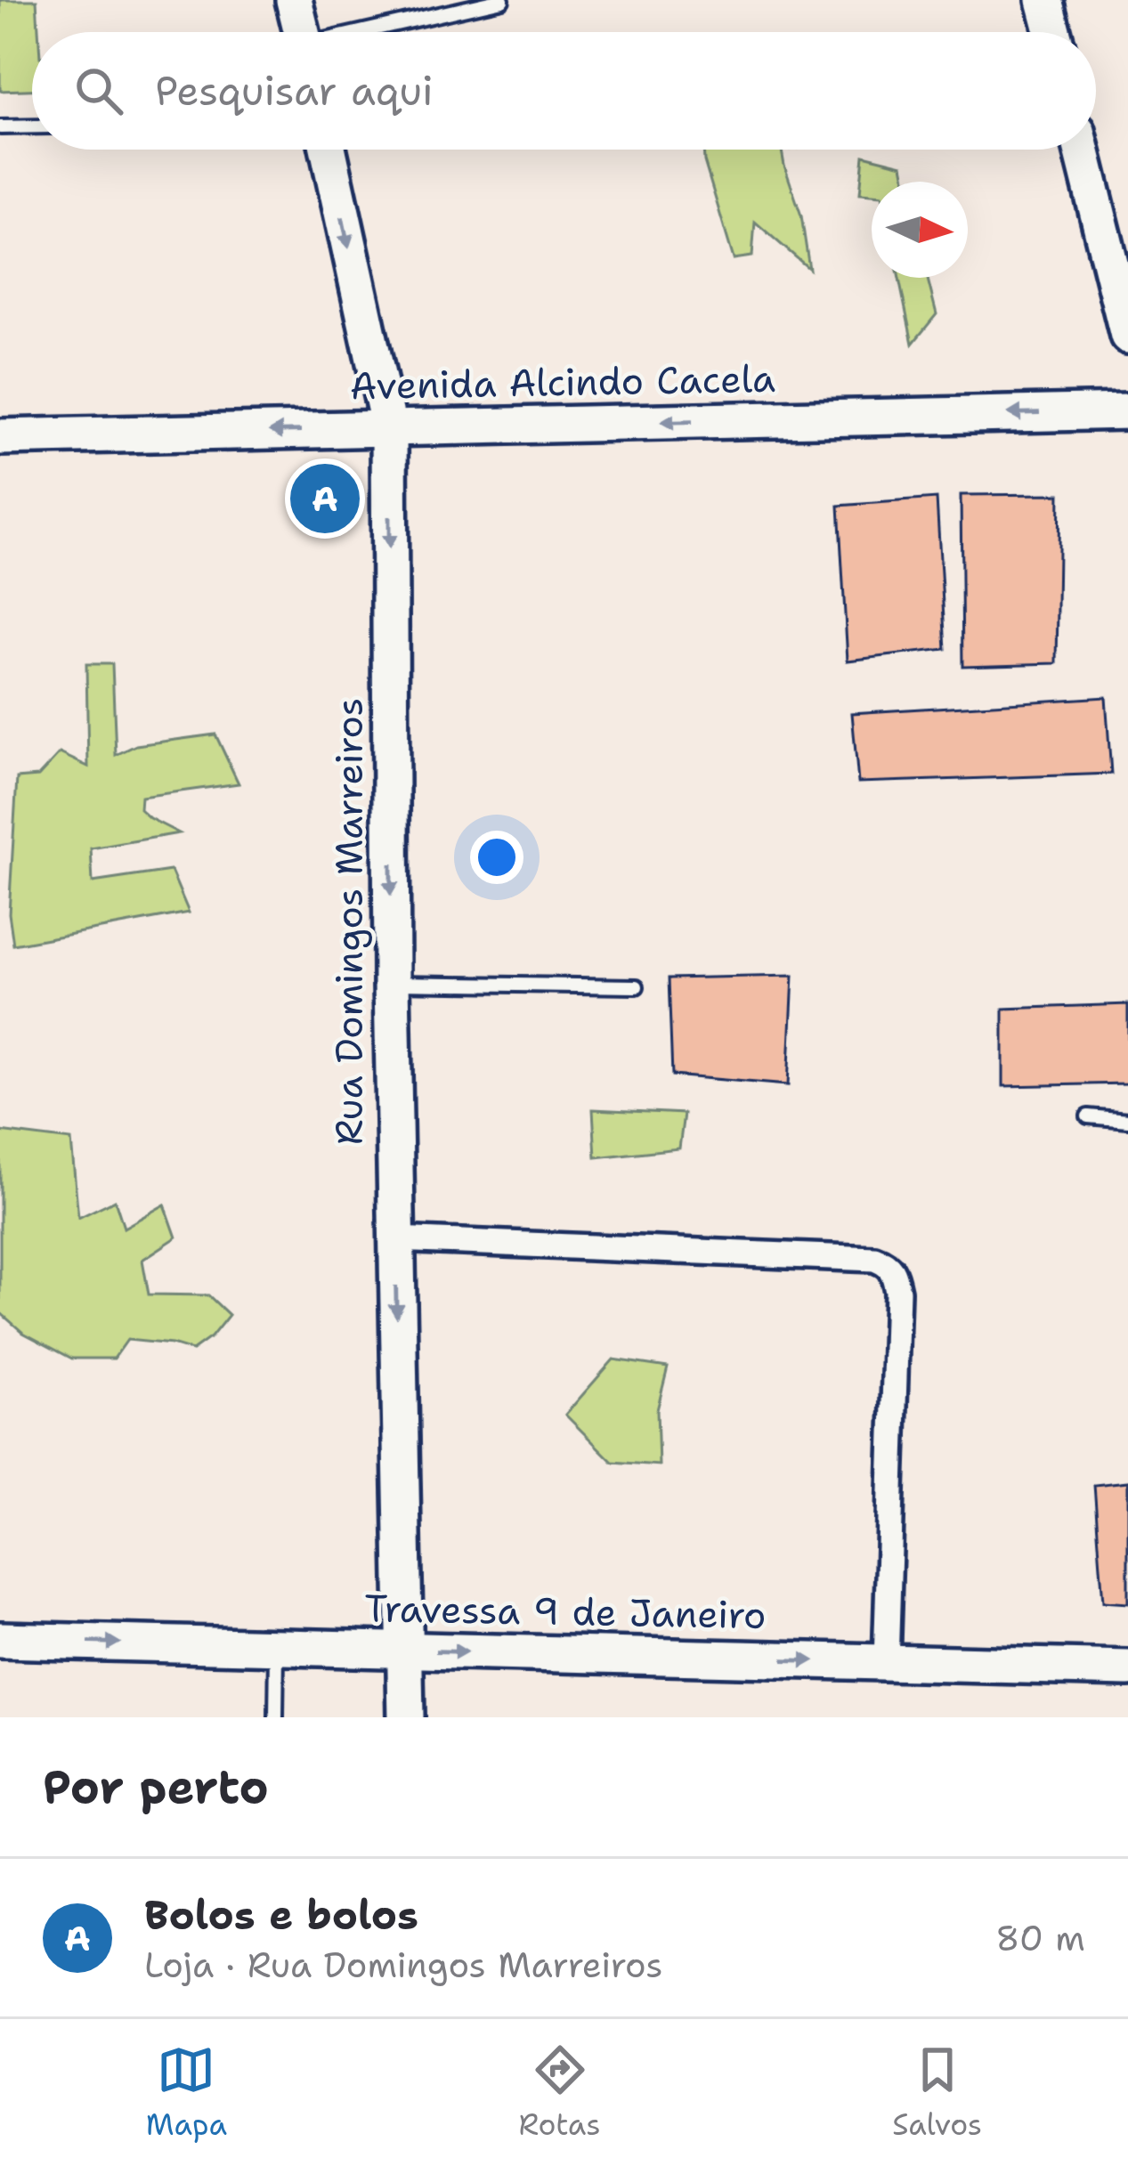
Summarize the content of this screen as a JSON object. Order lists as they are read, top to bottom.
{
  "streets": {
    "main road": ["Avenida Alcindo Cacela", "Rua Domingos Marreiros", "Travessa 9 de Janeiro"]
  },
  "crossings": [
    ["Avenida Alcindo Cacela", "Rua Domingos Marreiros"],
    ["Rua Domingos Marreiros", "Travessa 9 de Janeiro"]
  ],
  "one_way": ["Avenida Alcindo Cacela", "Rua Domingos Marreiros", "Travessa 9 de Janeiro"],
  "north": "right",
  "page": {
    "search": "Pesquisar aqui",
    "pins": "A",
    "heading": "Por perto",
    "list": [
      {
        "mark": "A",
        "name": "Bolos e bolos",
        "note": "Loja · Rua Domingos Marreiros",
        "value": "80 m"
      }
    ],
    "nav": ["Mapa", "Rotas", "Salvos"]
  }
}
